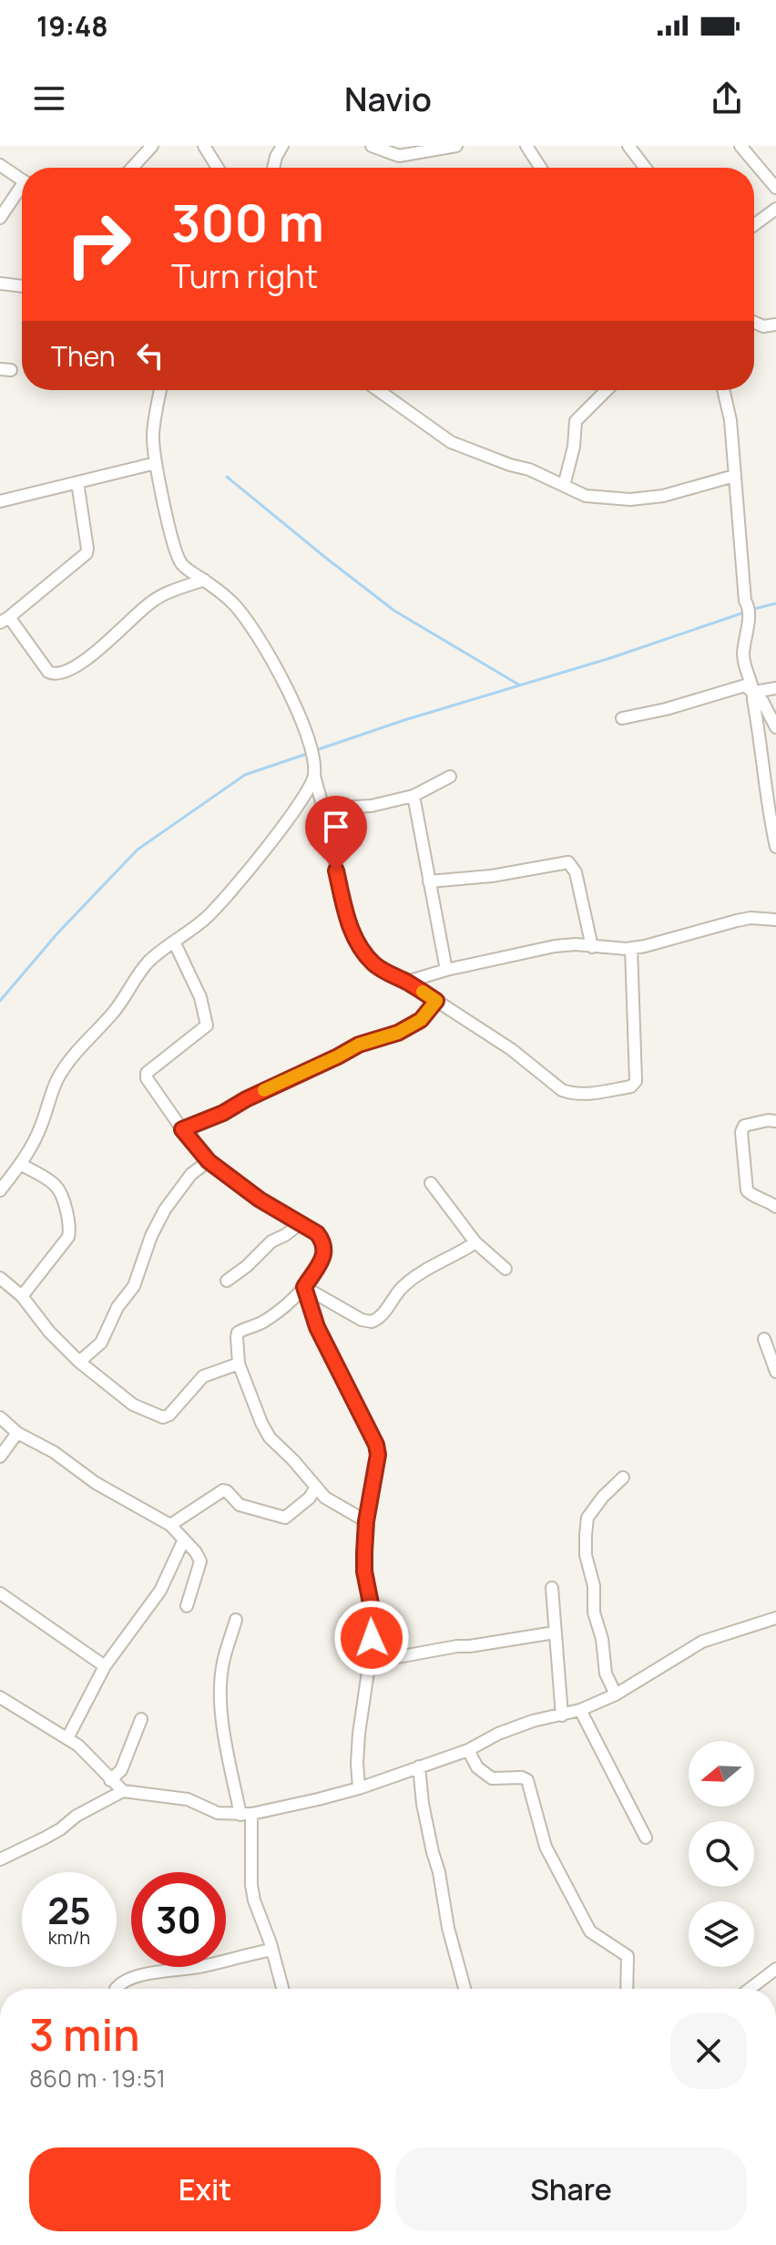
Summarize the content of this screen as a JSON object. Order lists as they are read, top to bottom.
{
  "north": "left",
  "page": {
    "status": "19:48",
    "header": "Navio",
    "turn": ["300 m", "Turn right"],
    "then": "Then",
    "speed": "25 km/h",
    "limit": "30",
    "heading": ["3 min", "860 m · 19:51"],
    "buttons": ["Exit", "Share"]
  }
}
